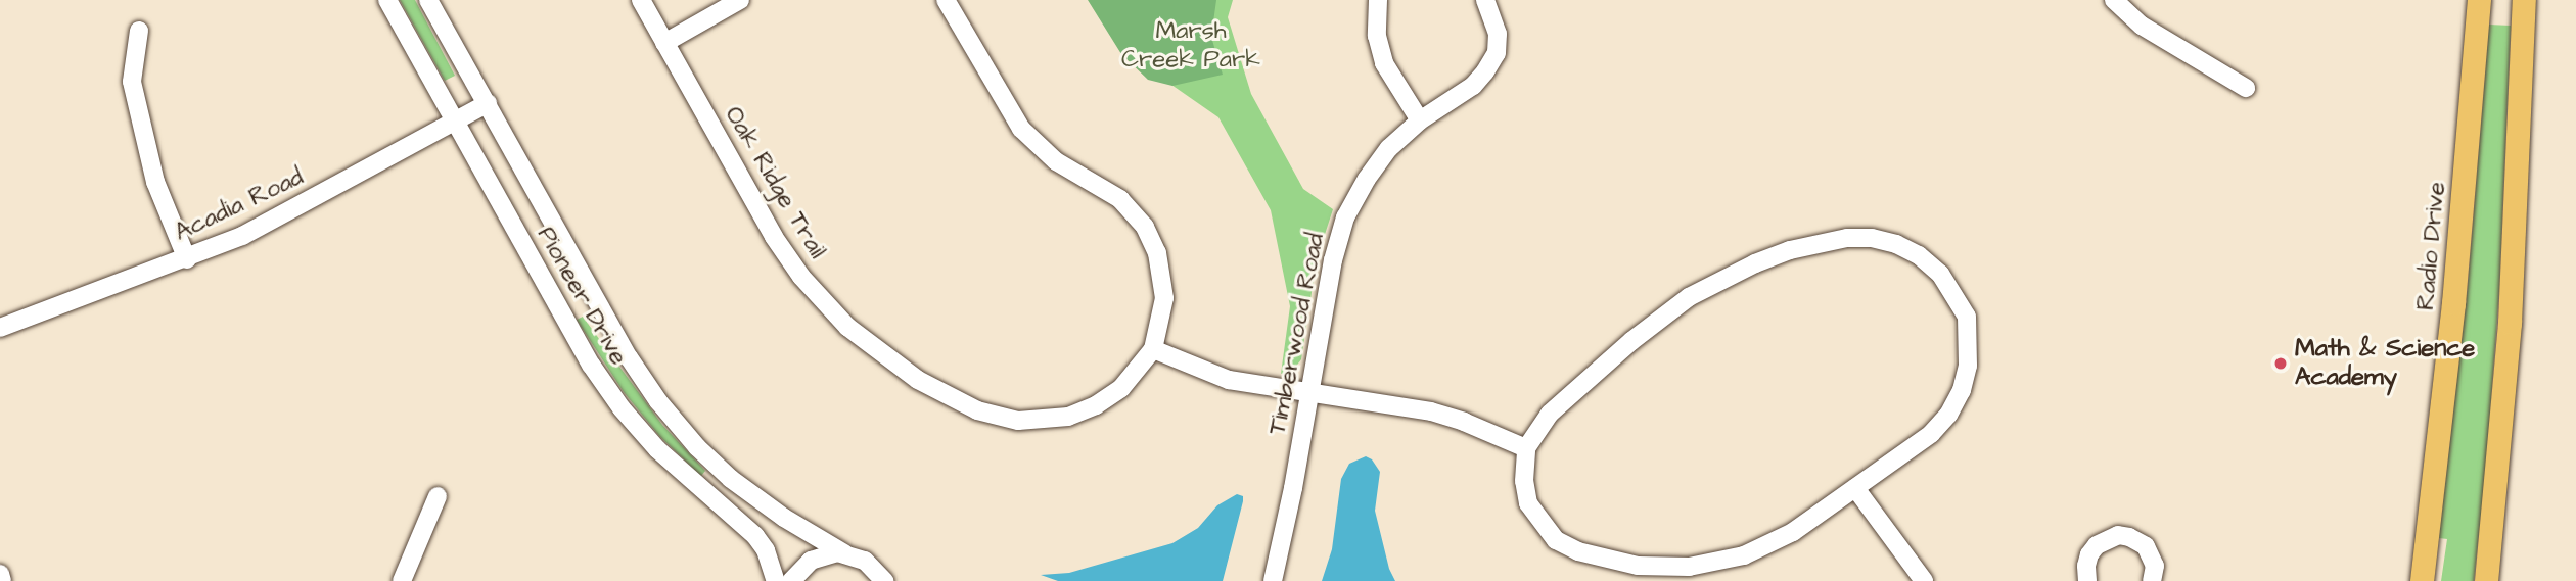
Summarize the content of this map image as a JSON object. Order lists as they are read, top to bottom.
{
  "streets": {
    "main road": ["Radio Drive"],
    "street": [
      "Oak Ridge Trail",
      "Acadia Road",
      "Pioneer Drive",
      "Timberwood Road"
    ]
  },
  "crossings": [
    ["Acadia Road", "Pioneer Drive"]
  ],
  "parks": ["Marsh Creek Park"],
  "places": ["Math & Science Academy"]
}
